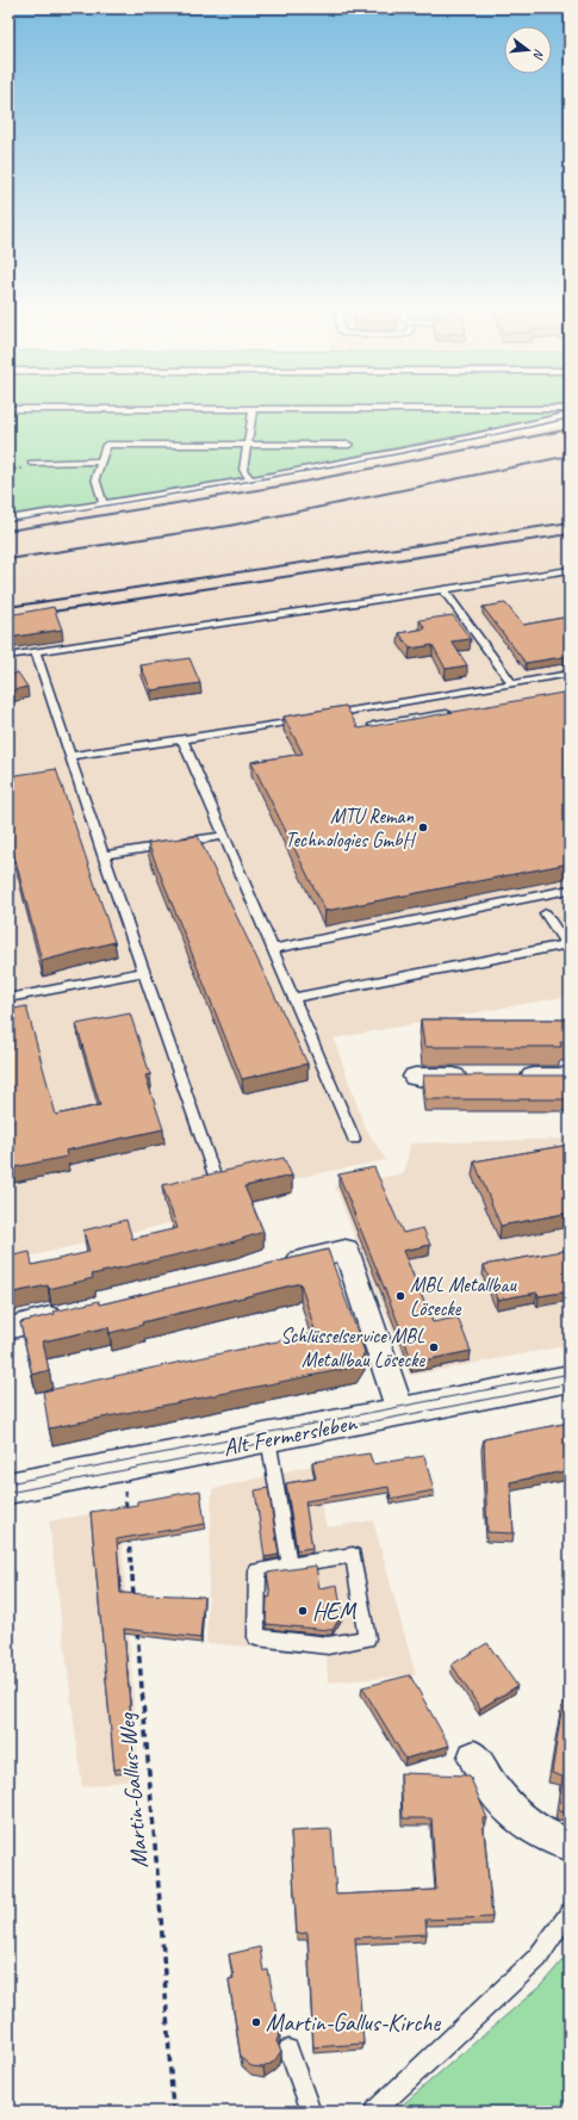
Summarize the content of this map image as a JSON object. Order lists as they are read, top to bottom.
{
  "streets": {
    "main road": ["Alt Fermersleben"],
    "path": ["Martin-Gallus-Weg"]
  },
  "places": [
    "MTU Reman Technologies GmbH",
    "MBL Metallbau Lösecke",
    "Schlüsselservice MBL Metallbau Lösecke",
    "HEM",
    "Martin-Gallus-Kirche"
  ],
  "north": "right"
}
